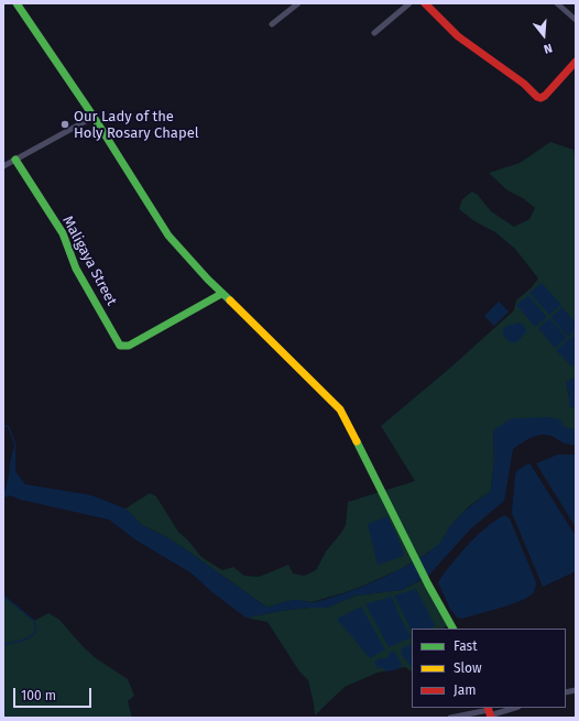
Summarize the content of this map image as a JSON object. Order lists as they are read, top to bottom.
{
  "streets": {
    "main road": ["Maligaya Street"]
  },
  "places": ["Our Lady of the Holy Rosary Chapel"],
  "legend": ["Fast", "Slow", "Jam"],
  "scale_bar": "100 m",
  "north": "bottom"
}
